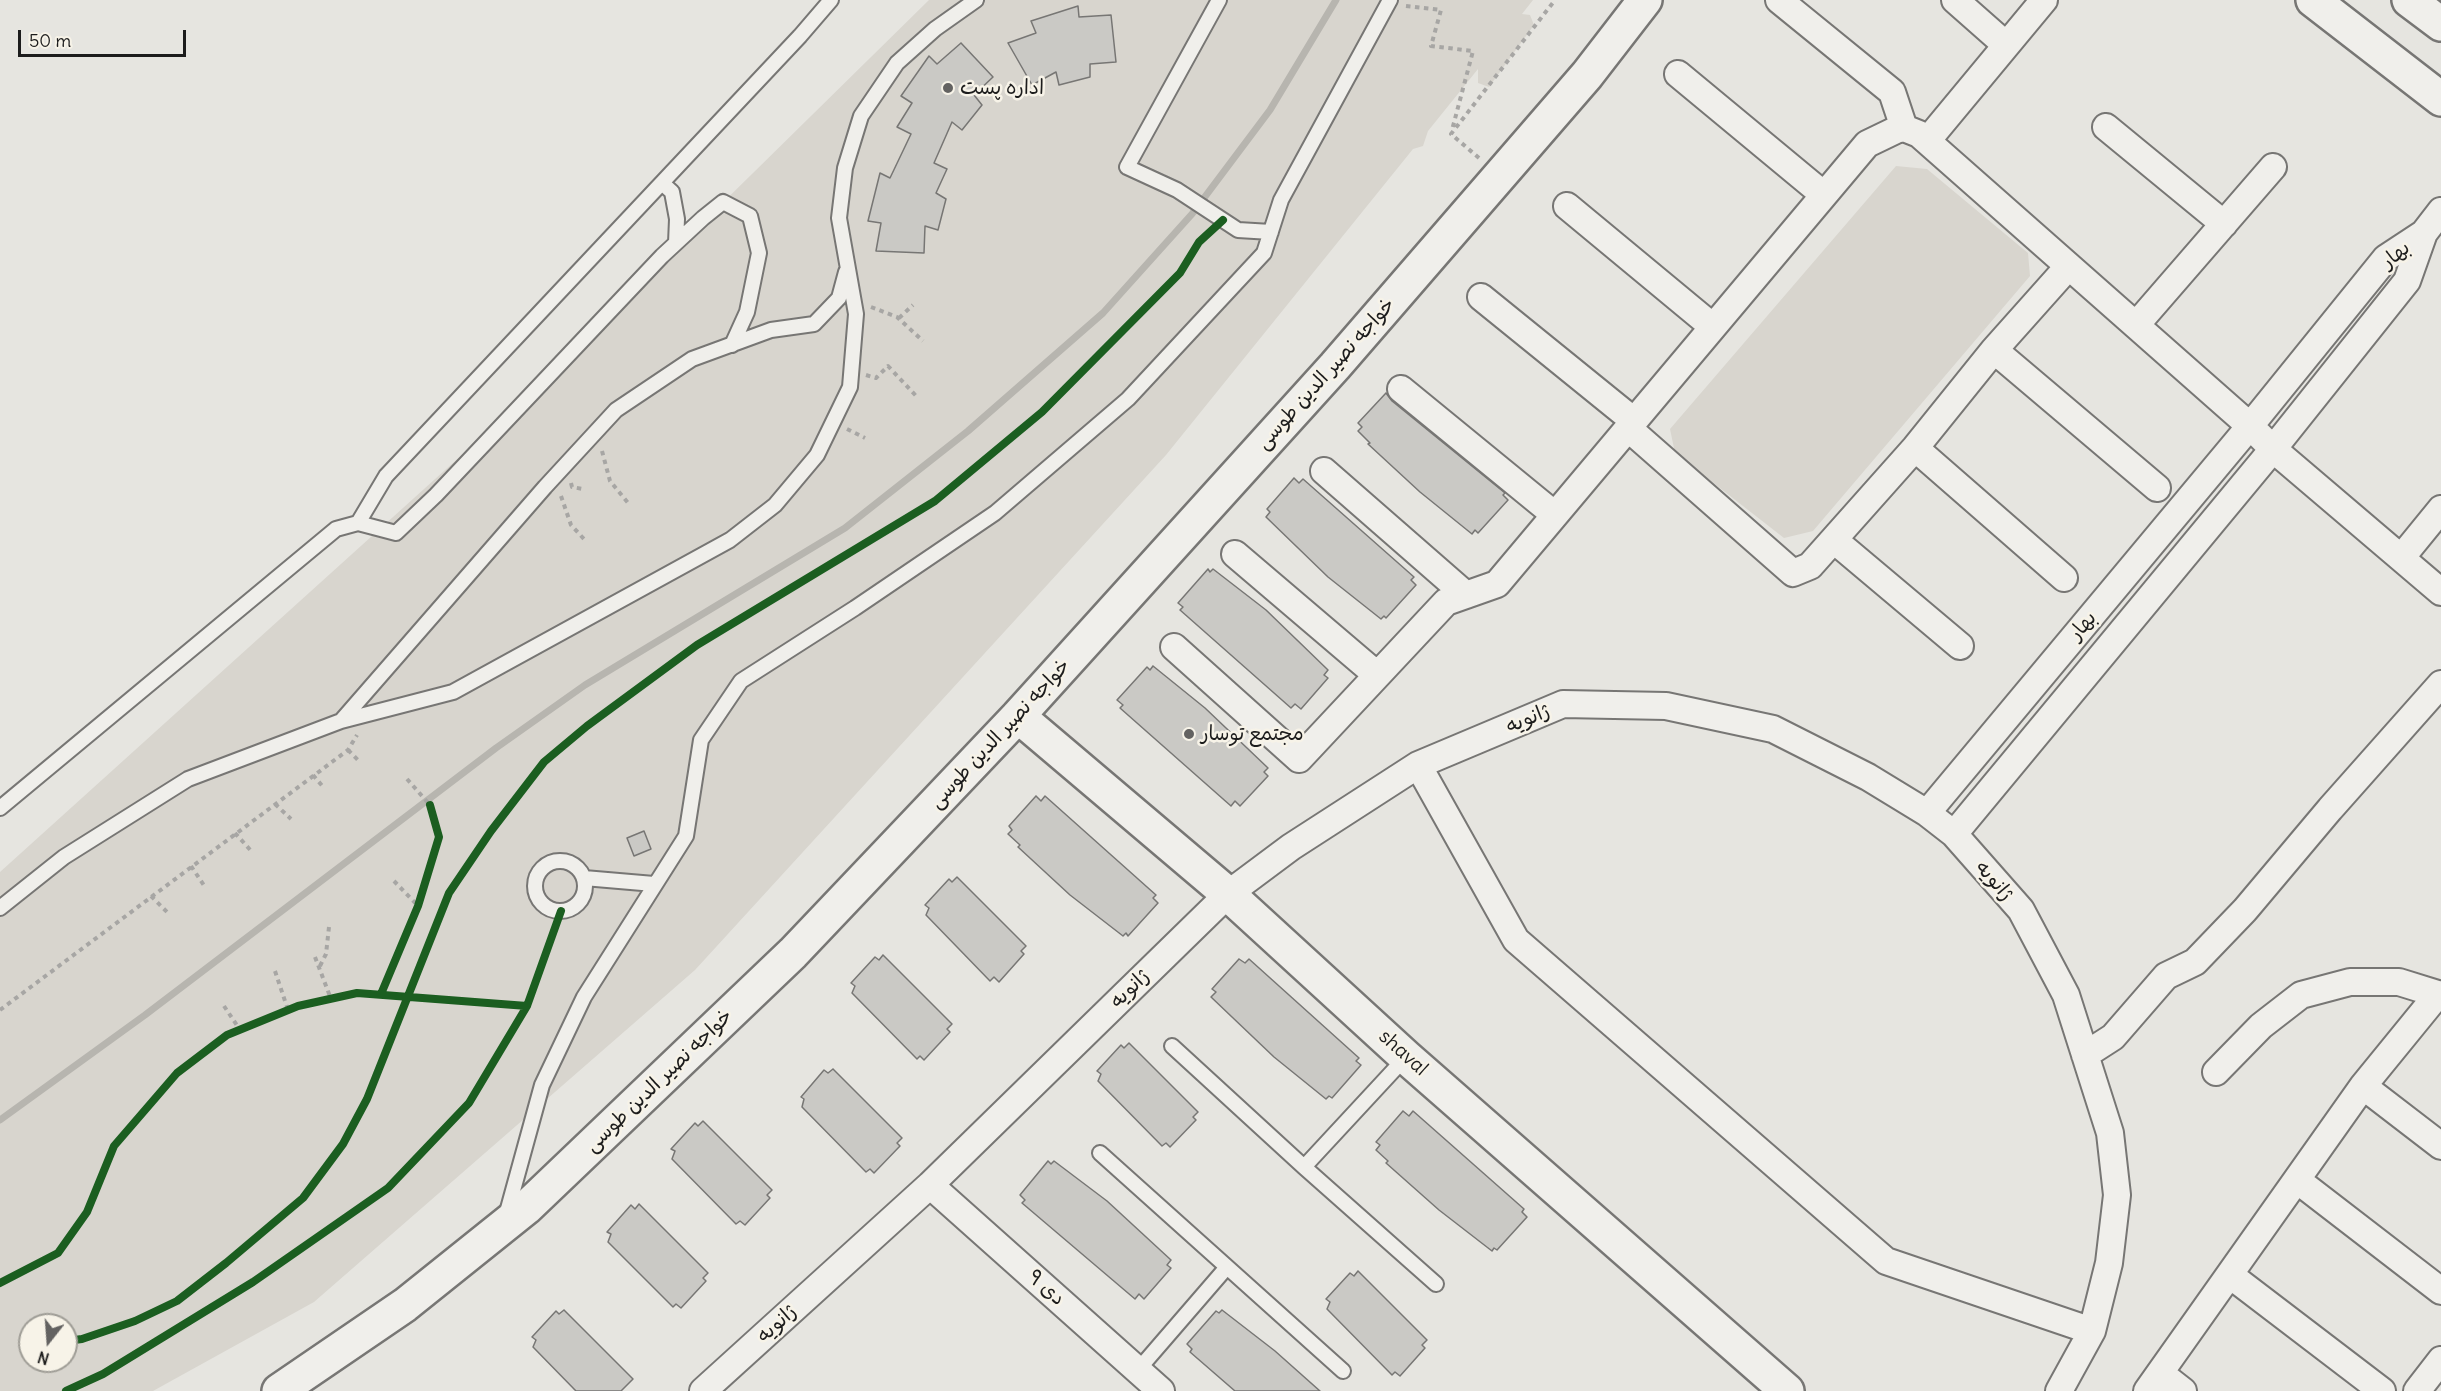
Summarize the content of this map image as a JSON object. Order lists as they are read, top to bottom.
{
  "streets": {
    "street": [
      "بهار",
      "خواجه نصیر الدین طوسی",
      "ژانویه",
      "shaval",
      "۹ دی"
    ]
  },
  "crossings": [
    ["بهار", "ژانویه"],
    ["خواجه نصیر الدین طوسی", "shaval"],
    ["ژانویه", "shaval"],
    ["ژانویه", "۹ دی"]
  ],
  "places": ["اداره پست", "مجتمع توسار"],
  "scale_bar": "50 m",
  "north": "bottom"
}
